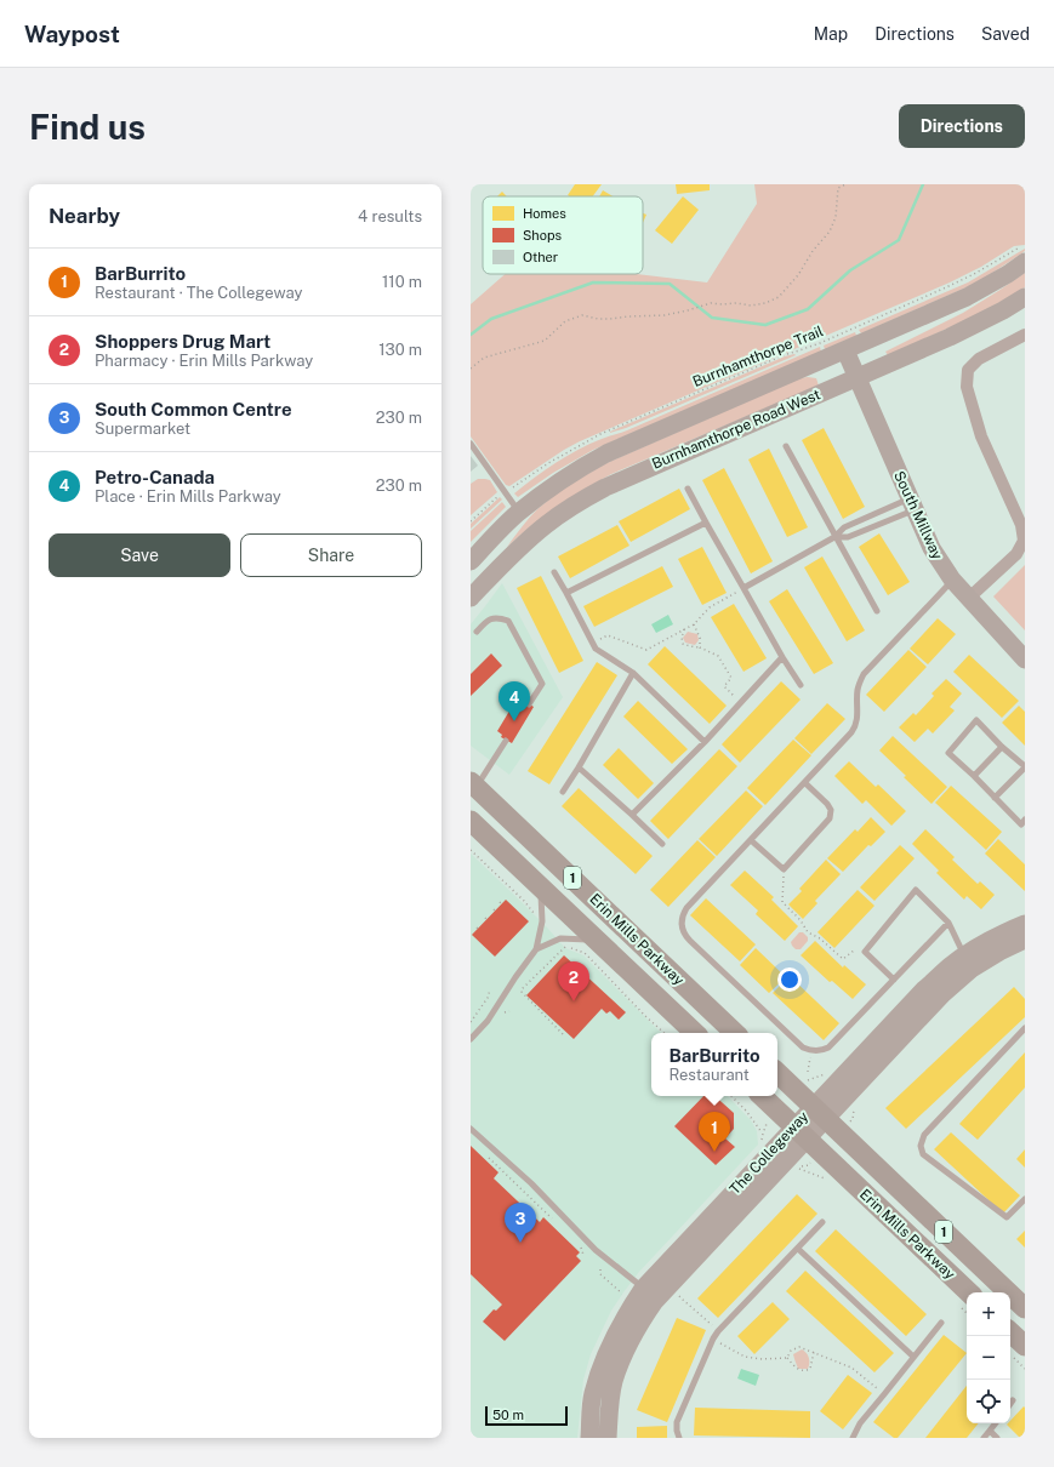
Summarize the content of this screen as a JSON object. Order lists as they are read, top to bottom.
{
  "streets": {
    "main road": [
      "Burnhamthorpe Road West",
      "South Millway",
      "1",
      "Erin Mills Parkway",
      "The Collegeway"
    ],
    "path": ["Burnhamthorpe Trail"]
  },
  "crossings": [
    ["Burnhamthorpe Trail", "Burnhamthorpe Road West"],
    ["Burnhamthorpe Road West", "South Millway"],
    ["Erin Mills Parkway", "The Collegeway"]
  ],
  "legend": ["Homes", "Shops", "Other"],
  "scale_bar": "50 m",
  "page": {
    "header": "Waypost",
    "nav": ["Map", "Directions", "Saved"],
    "buttons": [
      "Directions",
      ["Save", "Share"]
    ],
    "title": "Find us",
    "heading": ["Nearby", "4 results"],
    "list": [
      {
        "mark": "1",
        "name": "BarBurrito",
        "note": "Restaurant · The Collegeway",
        "value": "110 m"
      },
      {
        "mark": "2",
        "name": "Shoppers Drug Mart",
        "note": "Pharmacy · Erin Mills Parkway",
        "value": "130 m"
      },
      {
        "mark": "3",
        "name": "South Common Centre",
        "note": "Supermarket",
        "value": "230 m"
      },
      {
        "mark": "4",
        "name": "Petro-Canada",
        "note": "Place · Erin Mills Parkway",
        "value": "230 m"
      }
    ],
    "pins": [
      "4",
      "2",
      "1",
      "3"
    ],
    "popup": ["BarBurrito", "Restaurant"],
    "map_buttons": ["+", "−"],
    "scale": "50 m"
  }
}
